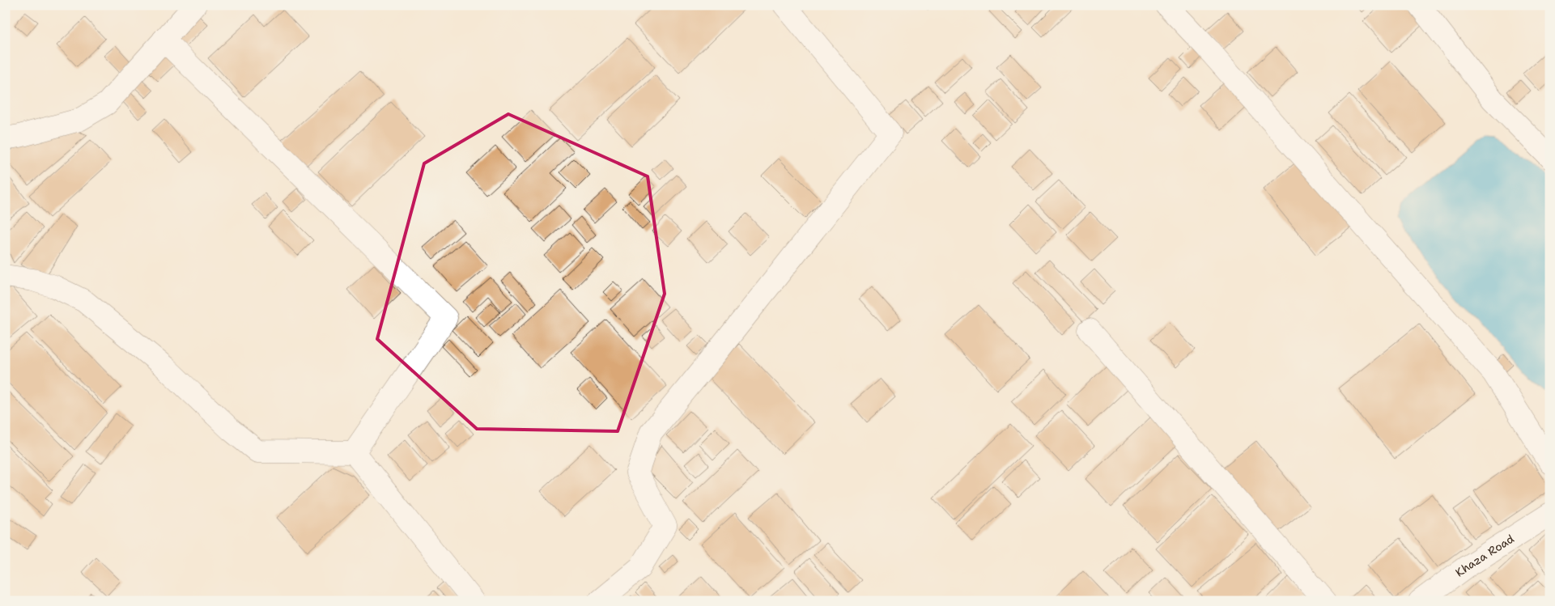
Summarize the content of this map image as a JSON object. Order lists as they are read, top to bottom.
{
  "streets": {
    "street": ["Khaza Road"]
  }
}
